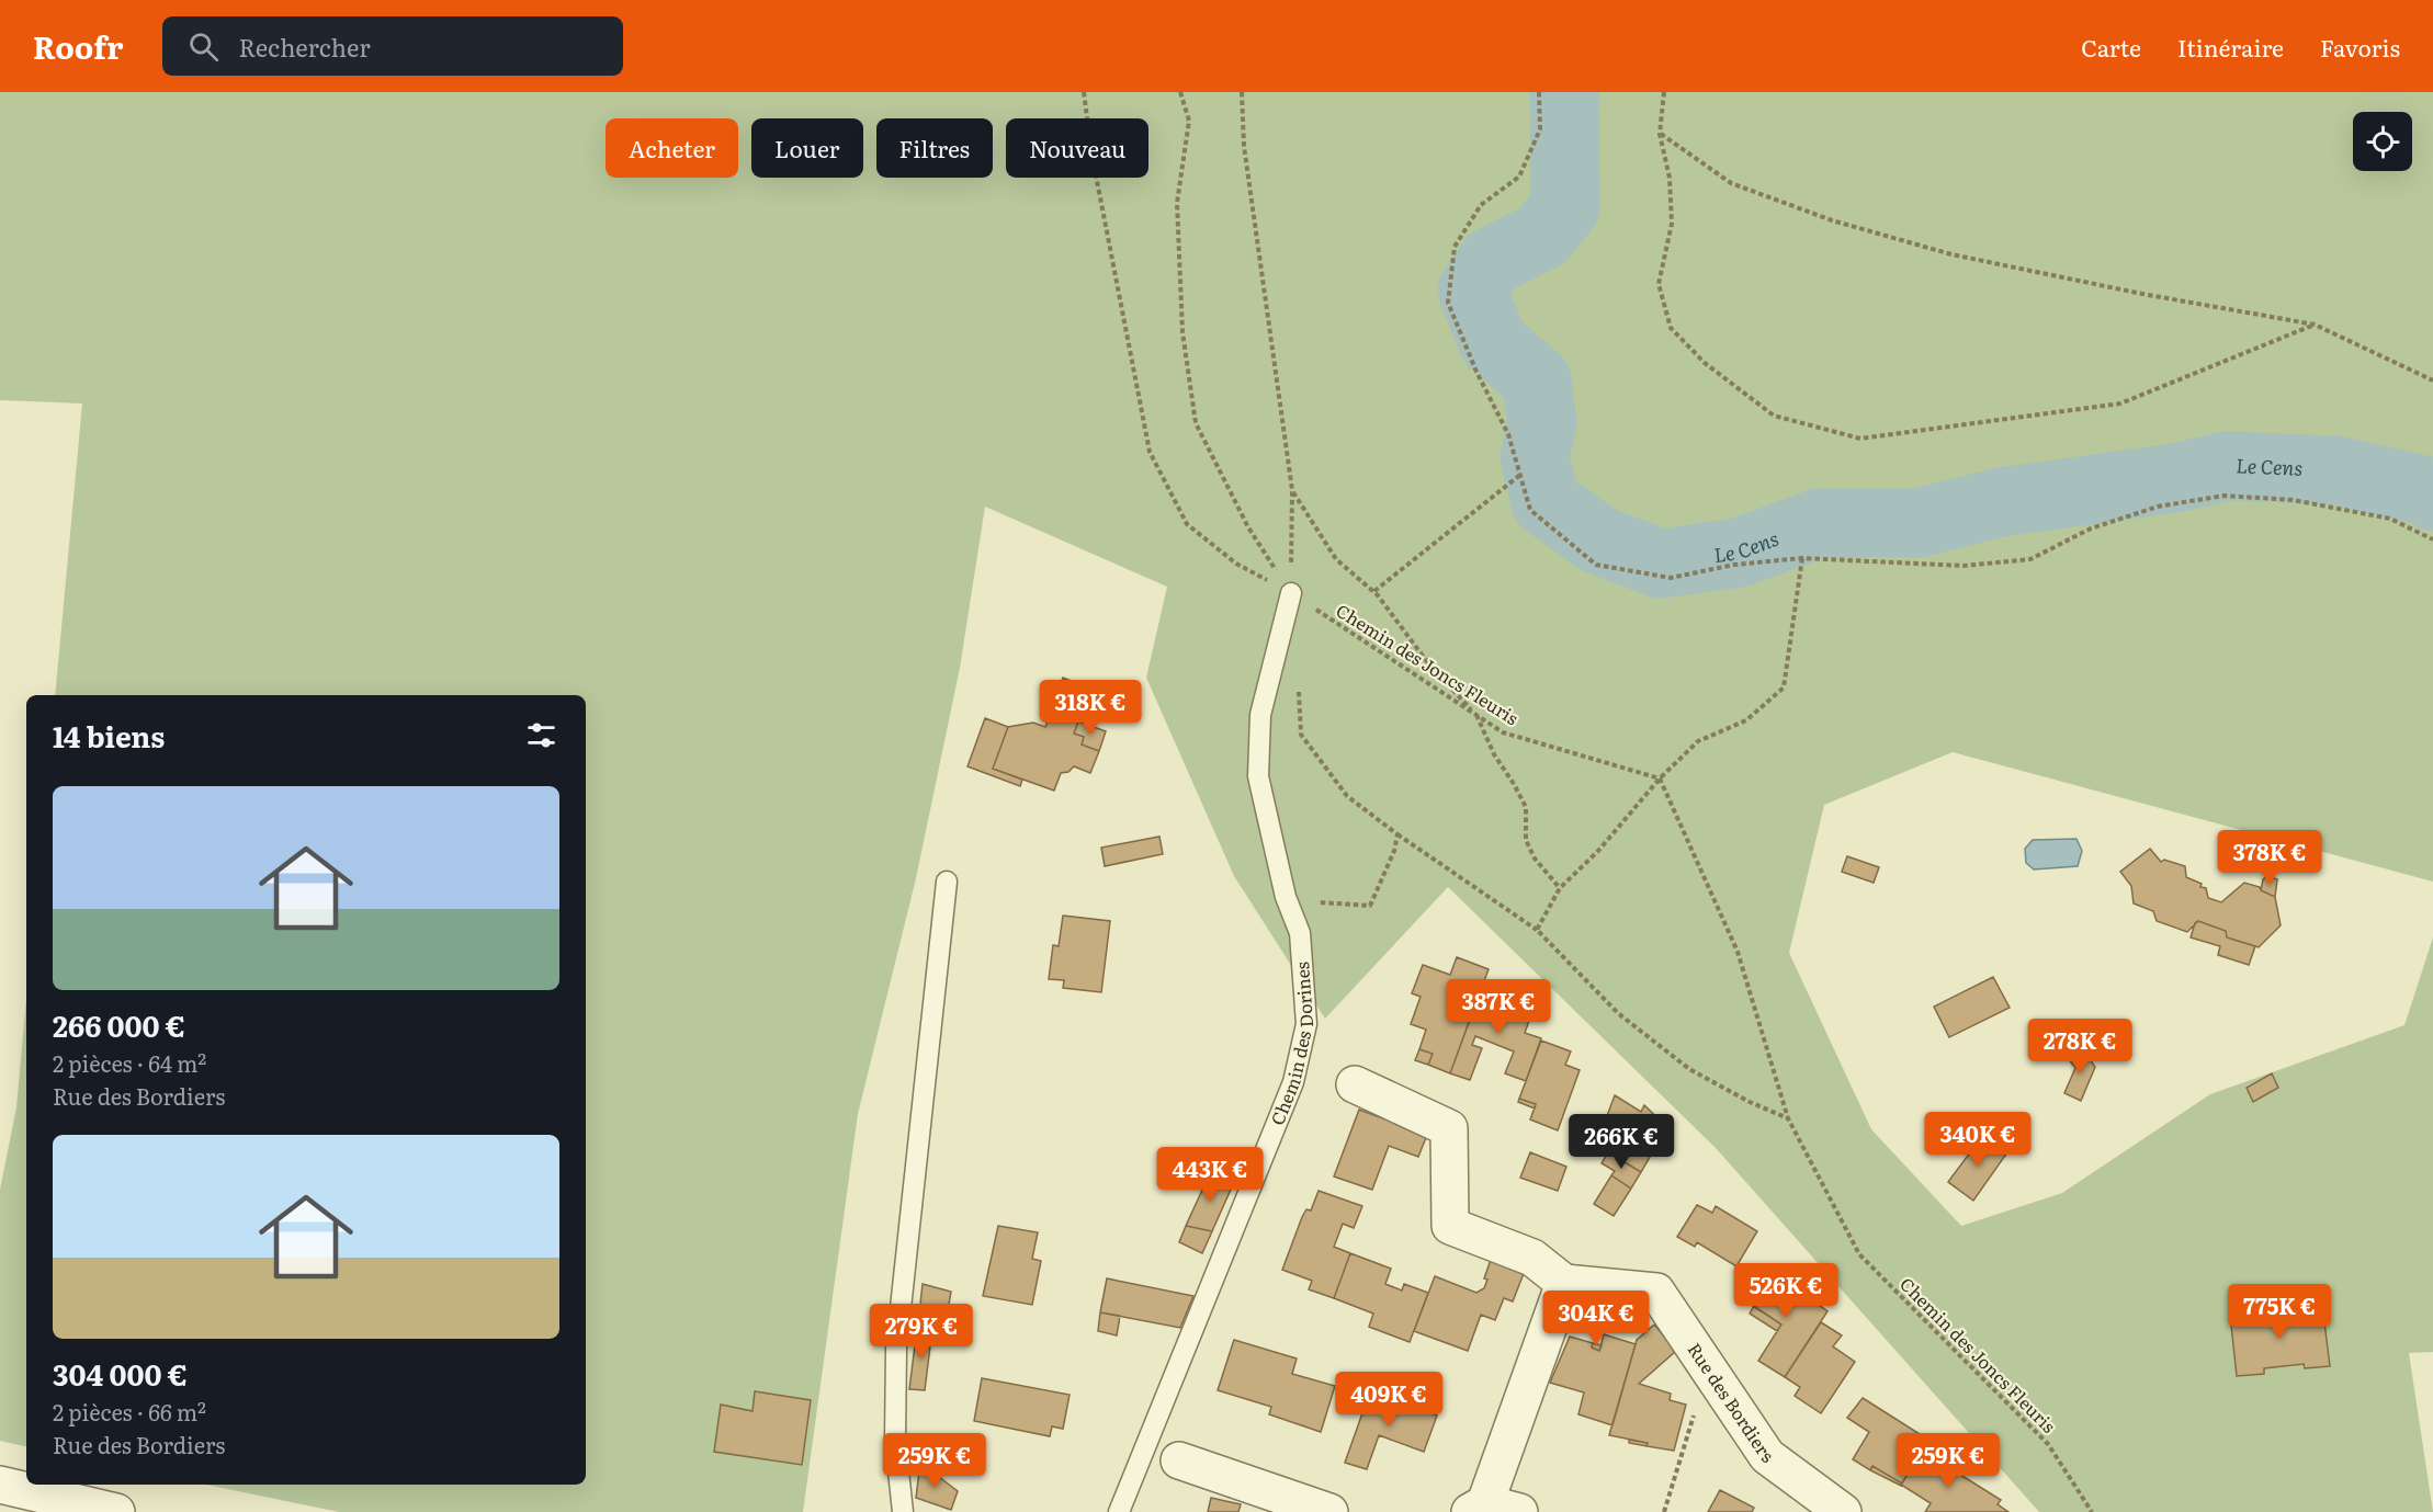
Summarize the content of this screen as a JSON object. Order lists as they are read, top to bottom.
{
  "streets": {
    "street": ["Rue des Bordiers"],
    "lane": ["Chemin des Dorines"],
    "path": ["Chemin des Joncs Fleuris"]
  },
  "crossings": [
    ["Chemin des Joncs Fleuris", "Chemin des Dorines"]
  ],
  "water": ["Le Cens"],
  "page": {
    "header": "Roofr",
    "search": "Rechercher",
    "nav": ["Carte", "Itinéraire", "Favoris"],
    "chip": [
      "Acheter",
      "Louer",
      "Filtres",
      "Nouveau"
    ],
    "price": [
      "318K €",
      "378K €",
      "387K €",
      "278K €",
      "340K €",
      "266K €",
      "443K €",
      "526K €",
      "775K €",
      "304K €",
      "279K €",
      "409K €",
      "259K €",
      "259K €"
    ],
    "heading": "14 biens",
    "list": [
      {
        "name": "266 000 €",
        "note": "2 pièces · 64 m² · Rue des Bordiers"
      },
      {
        "name": "304 000 €",
        "note": "2 pièces · 66 m² · Rue des Bordiers"
      }
    ]
  }
}
